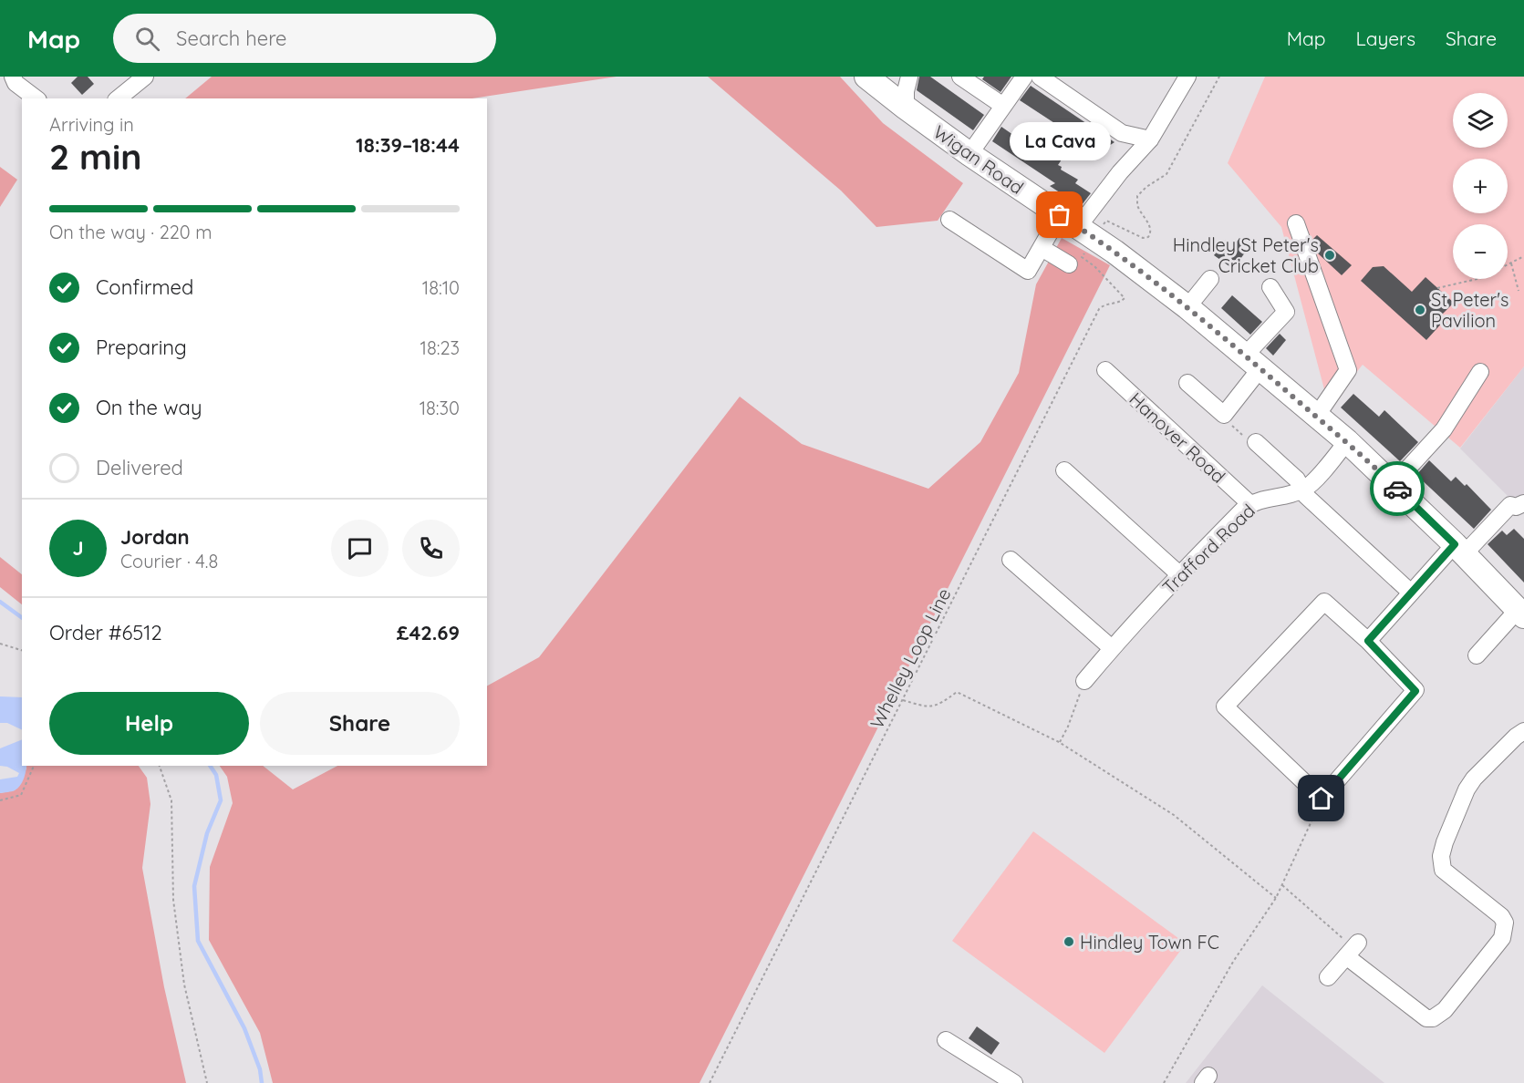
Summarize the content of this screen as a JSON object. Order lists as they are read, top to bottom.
{
  "streets": {
    "highway": ["Wigan Road"],
    "street": ["Hanover Road", "Trafford Road"],
    "path": ["Whelley Loop Line"]
  },
  "crossings": [
    ["Wigan Road", "Trafford Road"],
    ["Hanover Road", "Trafford Road"]
  ],
  "places": [
    "La Cava",
    "Hindley St Peter's Cricket Club",
    "St Peter's Pavilion",
    "Hindley Town FC"
  ],
  "page": {
    "header": "Map",
    "search": "Search here",
    "nav": ["Map", "Layers", "Share"],
    "map_buttons": ["+", "−"],
    "heading": ["2 min", "Arriving in", "18:39–18:44"],
    "panel": [
      "Jordan",
      "Courier · 4.8",
      "Order #6512",
      "£42.69"
    ],
    "bubble": "La Cava",
    "bar": "On the way · 220 m",
    "list": [
      ["Confirmed", "18:10"],
      ["Preparing", "18:23"],
      ["On the way", "18:30"],
      "Delivered"
    ],
    "round": "J",
    "buttons": ["Help", "Share"]
  }
}
